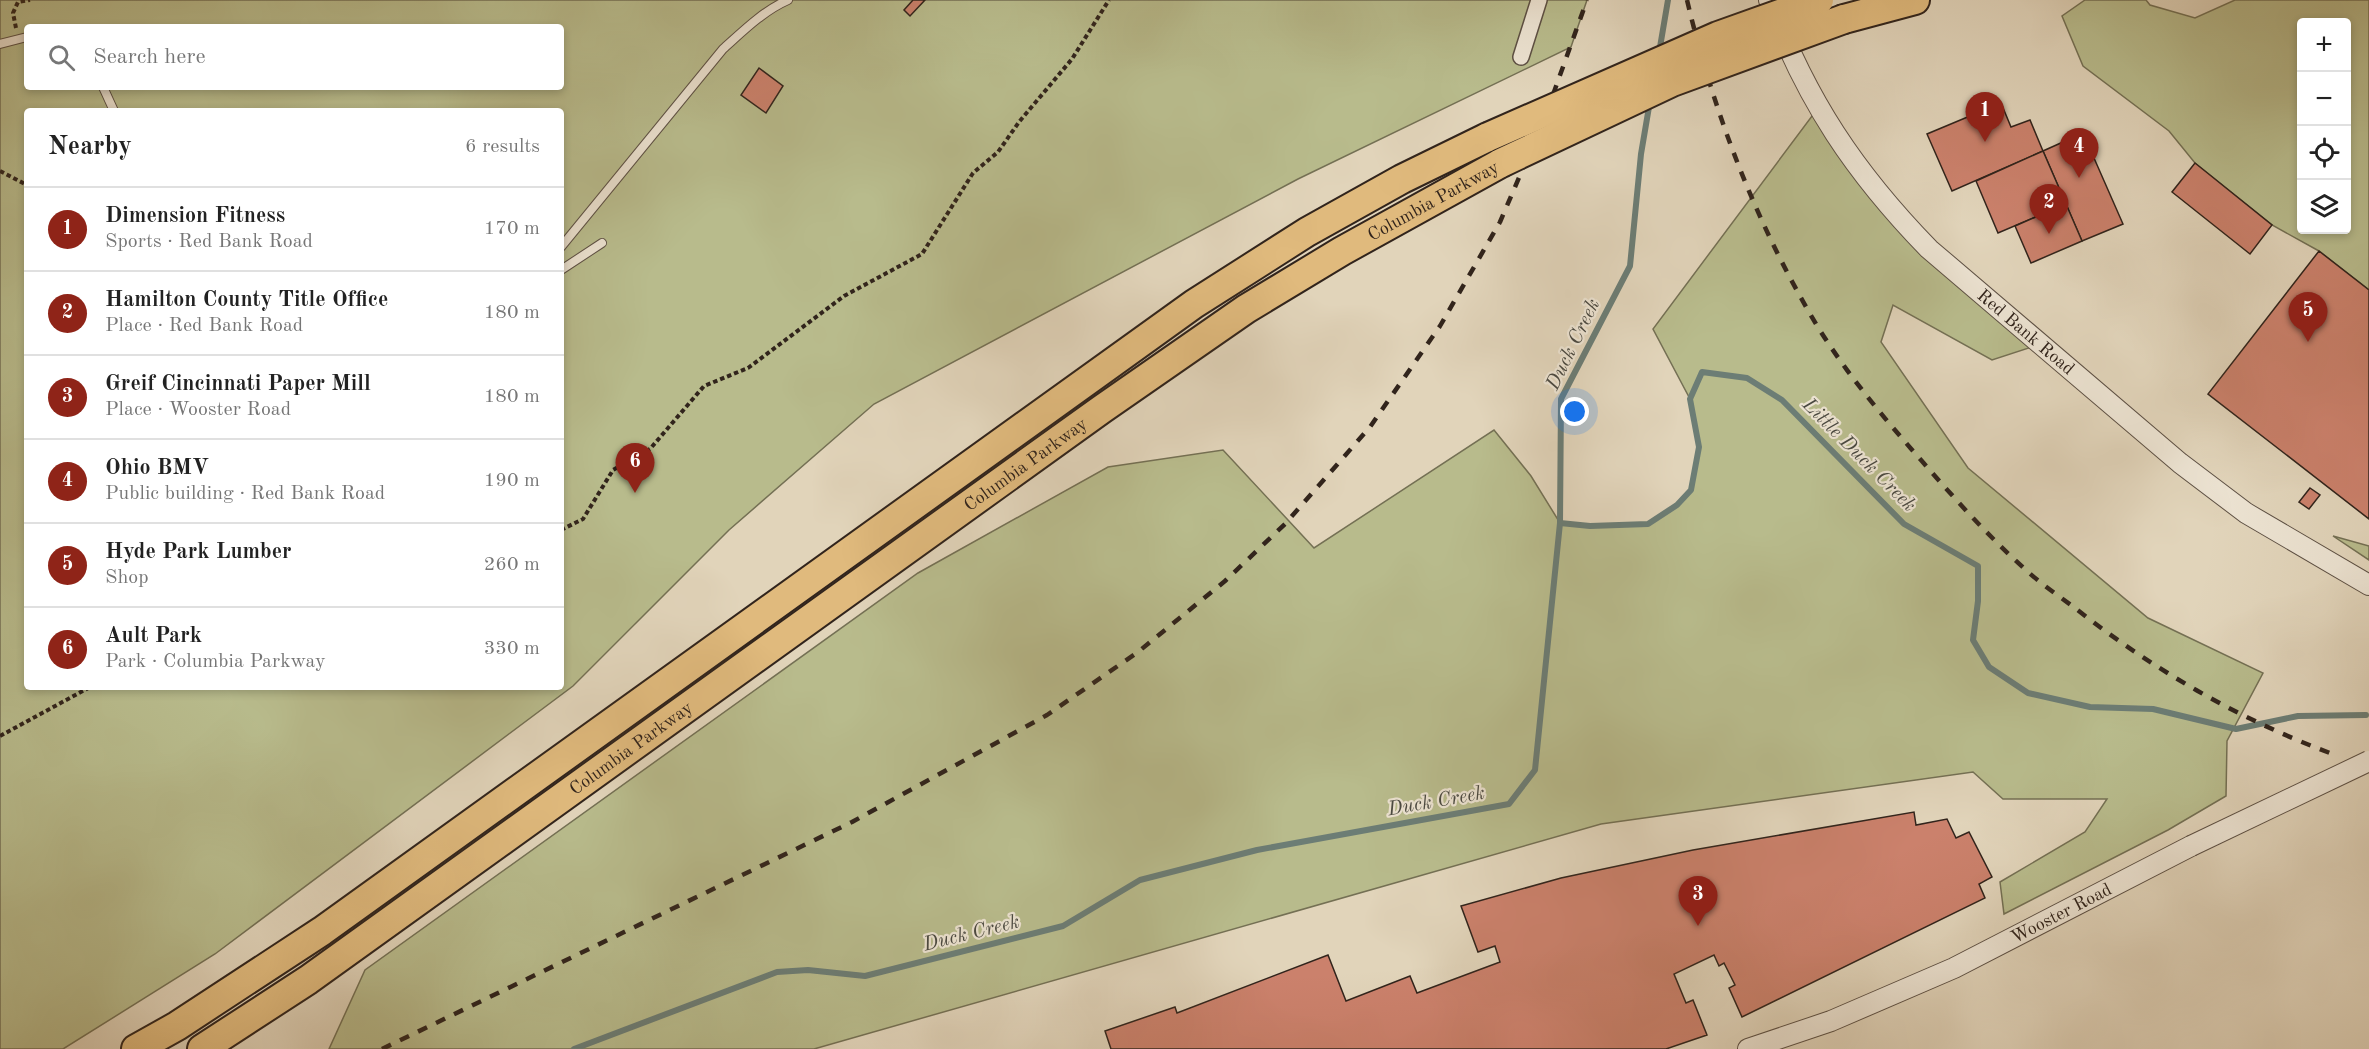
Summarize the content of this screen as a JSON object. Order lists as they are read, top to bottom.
{
  "streets": {
    "highway": ["Columbia Parkway"],
    "street": ["Red Bank Road", "Wooster Road"]
  },
  "water": ["Duck Creek", "Little Duck Creek"],
  "page": {
    "map_buttons": ["+", "−"],
    "search": "Search here",
    "pins": [
      "1",
      "4",
      "2",
      "5",
      "6",
      "3"
    ],
    "heading": ["Nearby", "6 results"],
    "list": [
      {
        "mark": "1",
        "name": "Dimension Fitness",
        "note": "Sports · Red Bank Road",
        "value": "170 m"
      },
      {
        "mark": "2",
        "name": "Hamilton County Title Office",
        "note": "Place · Red Bank Road",
        "value": "180 m"
      },
      {
        "mark": "3",
        "name": "Greif Cincinnati Paper Mill",
        "note": "Place · Wooster Road",
        "value": "180 m"
      },
      {
        "mark": "4",
        "name": "Ohio BMV",
        "note": "Public building · Red Bank Road",
        "value": "190 m"
      },
      {
        "mark": "5",
        "name": "Hyde Park Lumber",
        "note": "Shop",
        "value": "260 m"
      },
      {
        "mark": "6",
        "name": "Ault Park",
        "note": "Park · Columbia Parkway",
        "value": "330 m"
      }
    ]
  }
}
